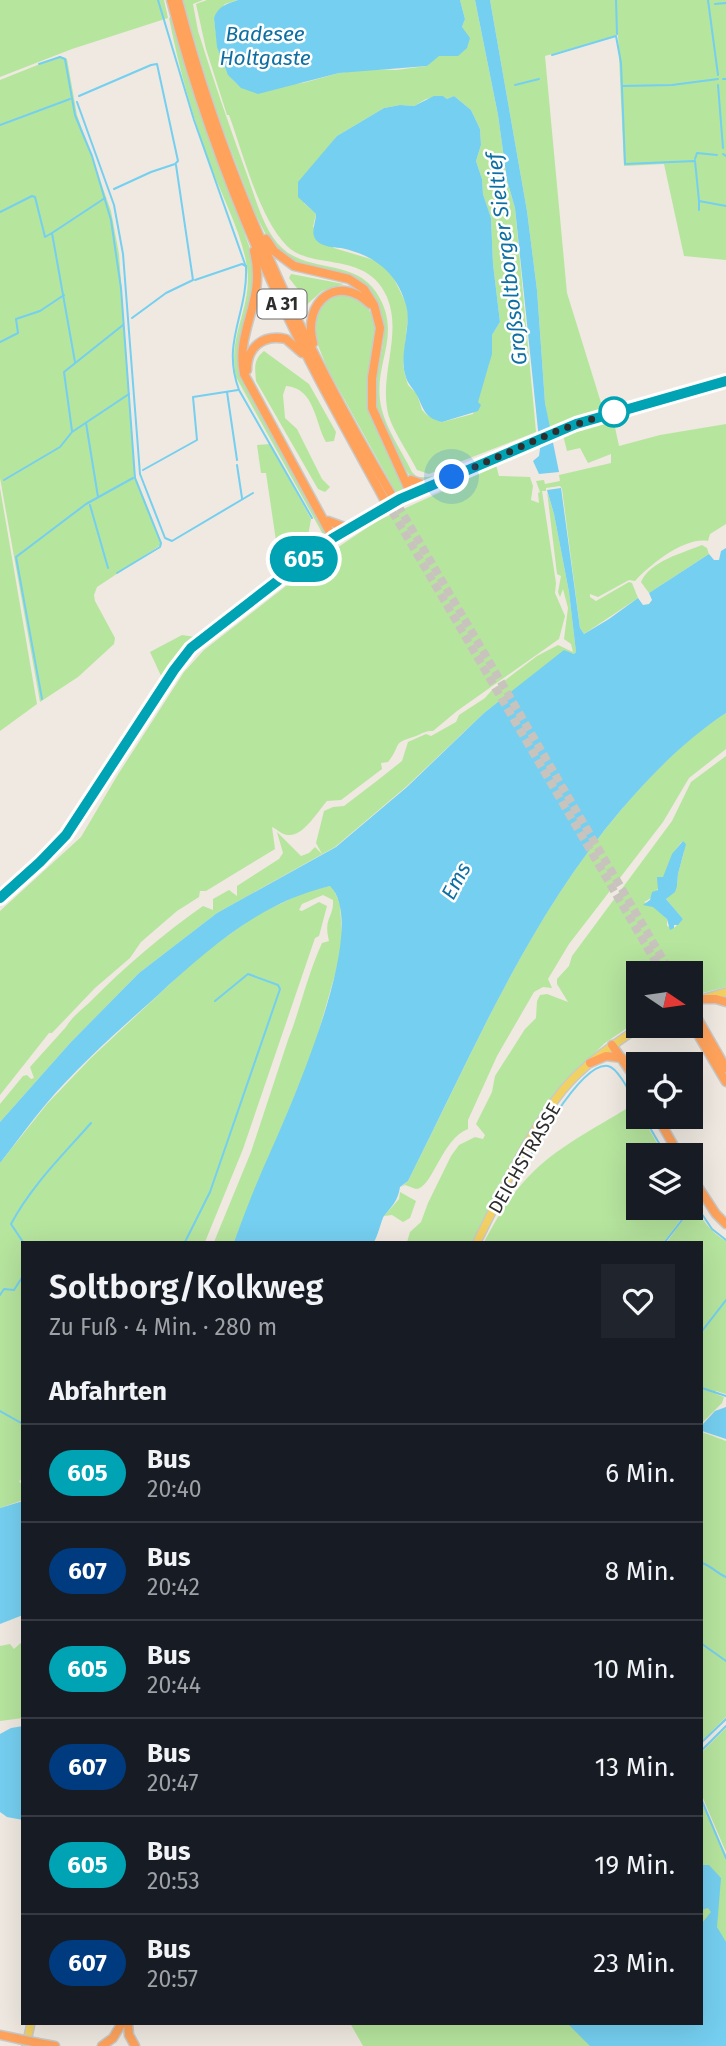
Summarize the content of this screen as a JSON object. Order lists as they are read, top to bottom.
{
  "streets": {
    "highway": ["A 31"],
    "main road": ["DEICHSTRASSE"]
  },
  "water": ["Badesee Holtgaste", "Großsoltborger Sieltief", "Ems"],
  "lines": ["bus line 605"],
  "north": "right",
  "page": {
    "on_map": "605",
    "heading": [
      ["Soltborg/Kolkweg", "Zu Fuß · 4 Min. · 280 m"],
      "Abfahrten"
    ],
    "list": [
      {
        "mark": "605",
        "name": "Bus",
        "note": "20:40",
        "value": "6 Min."
      },
      {
        "mark": "607",
        "name": "Bus",
        "note": "20:42",
        "value": "8 Min."
      },
      {
        "mark": "605",
        "name": "Bus",
        "note": "20:44",
        "value": "10 Min."
      },
      {
        "mark": "607",
        "name": "Bus",
        "note": "20:47",
        "value": "13 Min."
      },
      {
        "mark": "605",
        "name": "Bus",
        "note": "20:53",
        "value": "19 Min."
      },
      {
        "mark": "607",
        "name": "Bus",
        "note": "20:57",
        "value": "23 Min."
      }
    ]
  }
}
